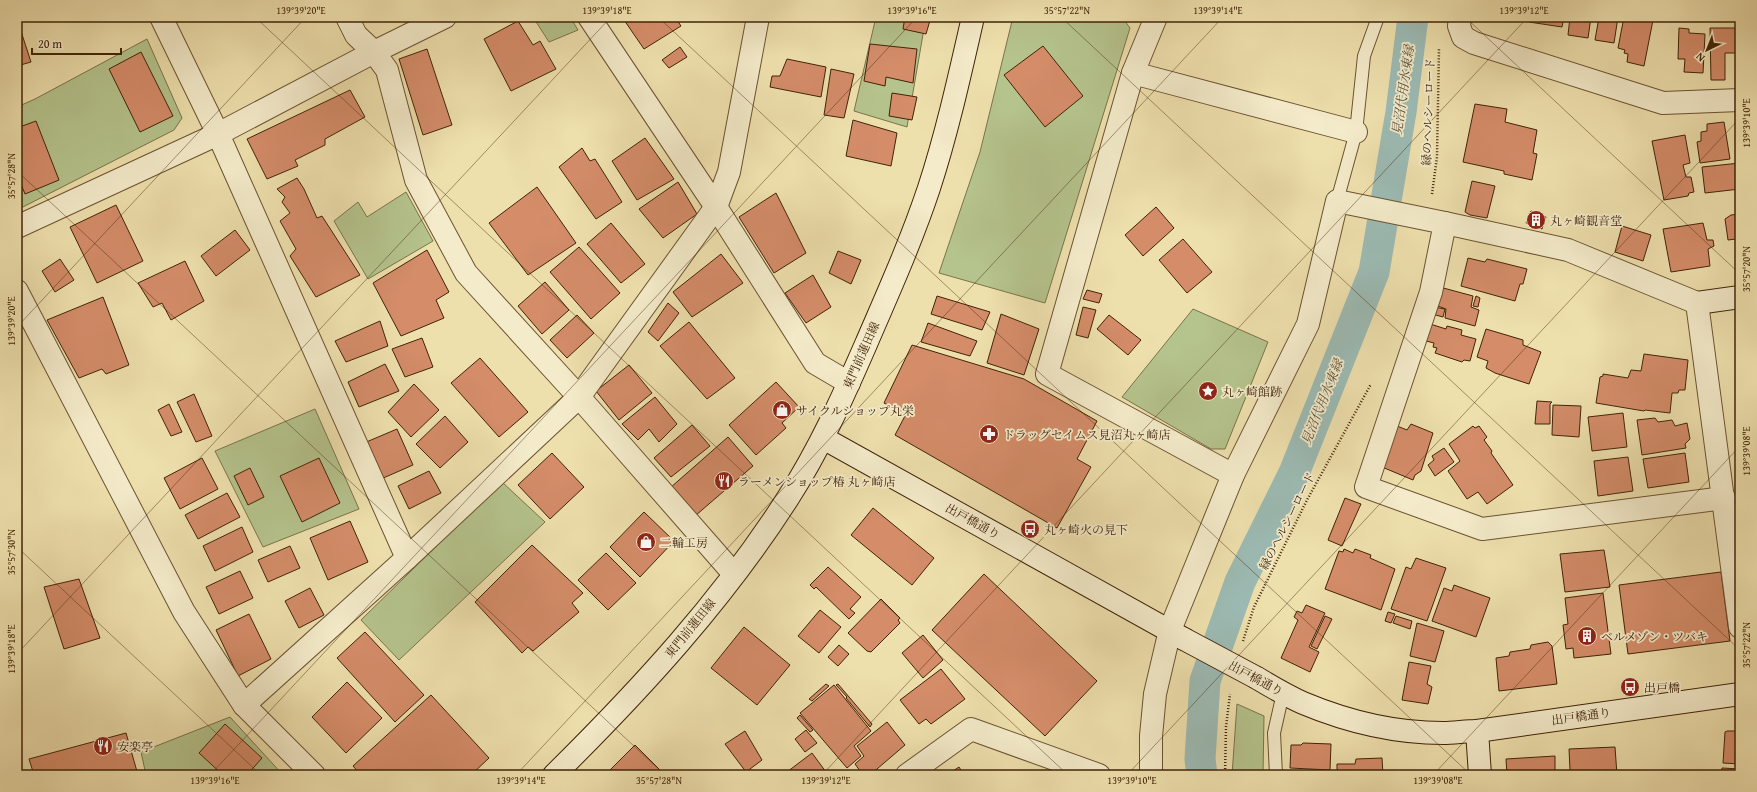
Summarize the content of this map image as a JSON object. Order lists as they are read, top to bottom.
{
  "streets": {
    "street": ["東門前蓮田線", "出戸橋通り"],
    "path": ["緑のヘルシーロード"]
  },
  "crossings": [
    ["東門前蓮田線", "出戸橋通り"]
  ],
  "water": ["見沼代用水東縁"],
  "places": {
    "building": ["丸ヶ崎観音堂", "ベルメゾン・ツバキ"],
    "place": ["丸ヶ崎館跡"],
    "shop": ["サイクルショップ丸栄", "二輪工房"],
    "pharmacy": ["ドラッグセイムス見沼丸ヶ崎店"],
    "restaurant": ["ラーメンショップ椿 丸ヶ崎店", "安楽亭"],
    "bus stop": ["丸ヶ崎火の見下", "出戸橋"]
  },
  "scale_bar": "20 m",
  "north": "bottom left",
  "coordinates": [
    "139°39'20\"E",
    "139°39'18\"E",
    "139°39'16\"E",
    "35°57'22\"N",
    "139°39'14\"E",
    "139°39'12\"E",
    "139°39'10\"E",
    "35°57'28\"N",
    "35°57'20\"N",
    "139°39'08\"E",
    "35°57'30\"N"
  ]
}
